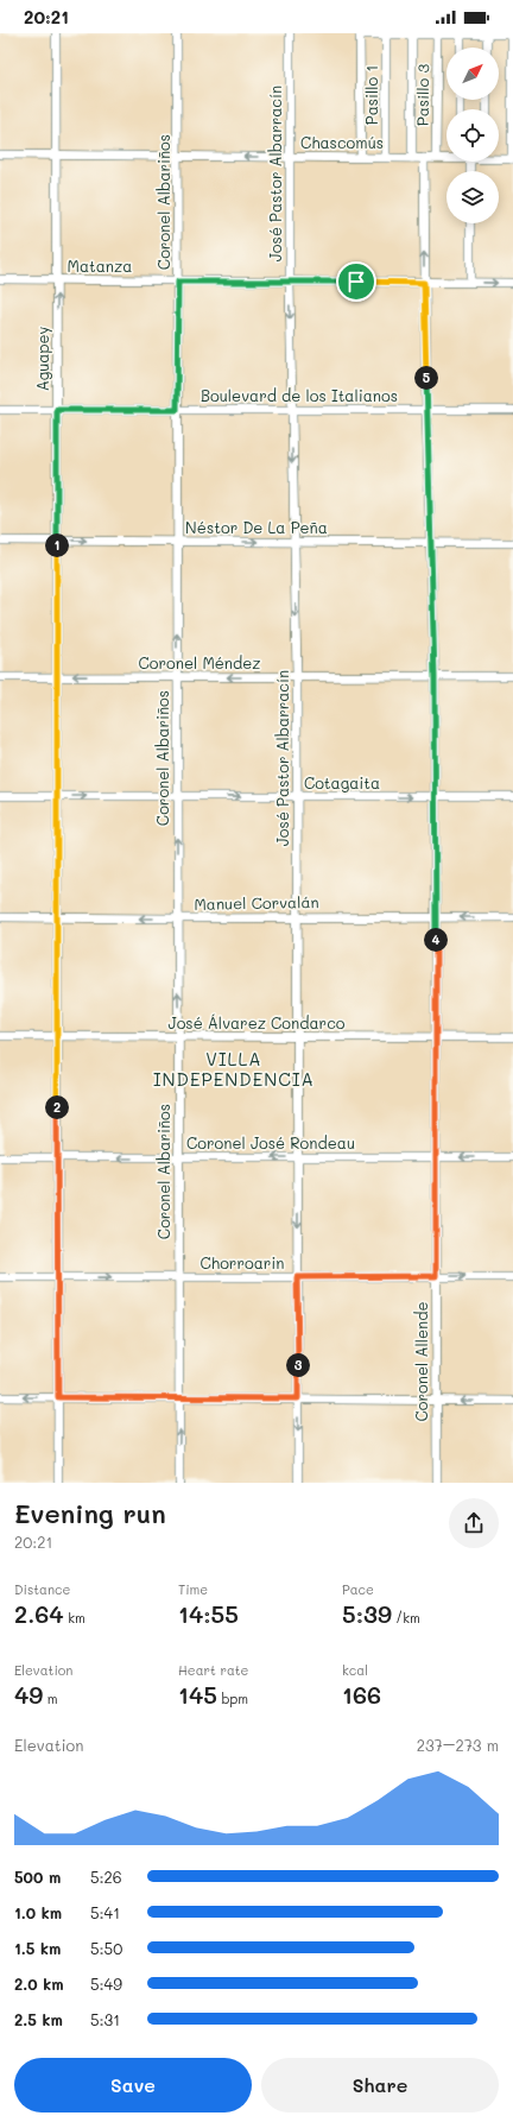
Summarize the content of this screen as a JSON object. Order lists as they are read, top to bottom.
{
  "streets": {
    "street": [
      "Pasillo 1",
      "Pasillo 3",
      "Chascomús",
      "José Pastor Albarracín",
      "Coronel Albariños",
      "Matanza",
      "Aguapey",
      "Boulevard de los Italianos",
      "Néstor De La Peña",
      "Coronel Méndez",
      "Cotagaita",
      "Manuel Corvalán",
      "José Álvarez Condarco",
      "Coronel José Rondeau",
      "Chorroarin",
      "Coronel Allende"
    ]
  },
  "crossings": [
    ["Pasillo 1", "Chascomús"],
    ["Pasillo 3", "Chascomús"],
    ["Chascomús", "José Pastor Albarracín"],
    ["Chascomús", "Coronel Albariños"],
    ["Chascomús", "Aguapey"],
    ["Chascomús", "Coronel Allende"],
    ["José Pastor Albarracín", "Matanza"],
    ["José Pastor Albarracín", "Boulevard de los Italianos"],
    ["José Pastor Albarracín", "Néstor De La Peña"],
    ["José Pastor Albarracín", "Coronel Méndez"],
    ["José Pastor Albarracín", "Cotagaita"],
    ["José Pastor Albarracín", "Manuel Corvalán"],
    ["José Pastor Albarracín", "José Álvarez Condarco"],
    ["José Pastor Albarracín", "Coronel José Rondeau"],
    ["José Pastor Albarracín", "Chorroarin"],
    ["Coronel Albariños", "Matanza"],
    ["Coronel Albariños", "Boulevard de los Italianos"],
    ["Coronel Albariños", "Néstor De La Peña"],
    ["Coronel Albariños", "Coronel Méndez"],
    ["Coronel Albariños", "Cotagaita"],
    ["Coronel Albariños", "Manuel Corvalán"],
    ["Coronel Albariños", "José Álvarez Condarco"],
    ["Coronel Albariños", "Coronel José Rondeau"],
    ["Coronel Albariños", "Chorroarin"],
    ["Matanza", "Aguapey"],
    ["Matanza", "Coronel Allende"],
    ["Aguapey", "Boulevard de los Italianos"],
    ["Aguapey", "Néstor De La Peña"],
    ["Aguapey", "Coronel Méndez"],
    ["Aguapey", "Cotagaita"],
    ["Aguapey", "Manuel Corvalán"],
    ["Aguapey", "José Álvarez Condarco"],
    ["Aguapey", "Coronel José Rondeau"],
    ["Aguapey", "Chorroarin"],
    ["Boulevard de los Italianos", "Coronel Allende"],
    ["Néstor De La Peña", "Coronel Allende"],
    ["Coronel Méndez", "Coronel Allende"],
    ["Cotagaita", "Coronel Allende"],
    ["Manuel Corvalán", "Coronel Allende"],
    ["José Álvarez Condarco", "Coronel Allende"],
    ["Coronel José Rondeau", "Coronel Allende"],
    ["Chorroarin", "Coronel Allende"]
  ],
  "one_way": [
    "José Pastor Albarracín",
    "Néstor De La Peña",
    "Coronel Méndez",
    "Cotagaita",
    "Manuel Corvalán",
    "Coronel José Rondeau",
    "Chorroarin"
  ],
  "districts": ["VILLA INDEPENDENCIA"],
  "north": "top right",
  "page": {
    "status": "20:21",
    "pins": [
      "5",
      "1",
      "4",
      "2",
      "3"
    ],
    "heading": ["Evening run", "20:21"],
    "stats": [
      ["Distance", "2.64 km"],
      ["Time", "14:55"],
      ["Pace", "5:39 /km"],
      ["Elevation", "49 m"],
      ["Heart rate", "145 bpm"],
      ["kcal", "166"]
    ],
    "chart": ["Elevation", "237–273 m"],
    "list": [
      {
        "name": "500 m",
        "note": "5:26"
      },
      {
        "name": "1.0 km",
        "note": "5:41"
      },
      {
        "name": "1.5 km",
        "note": "5:50"
      },
      {
        "name": "2.0 km",
        "note": "5:49"
      },
      {
        "name": "2.5 km",
        "note": "5:31"
      }
    ],
    "buttons": ["Save", "Share"]
  }
}
